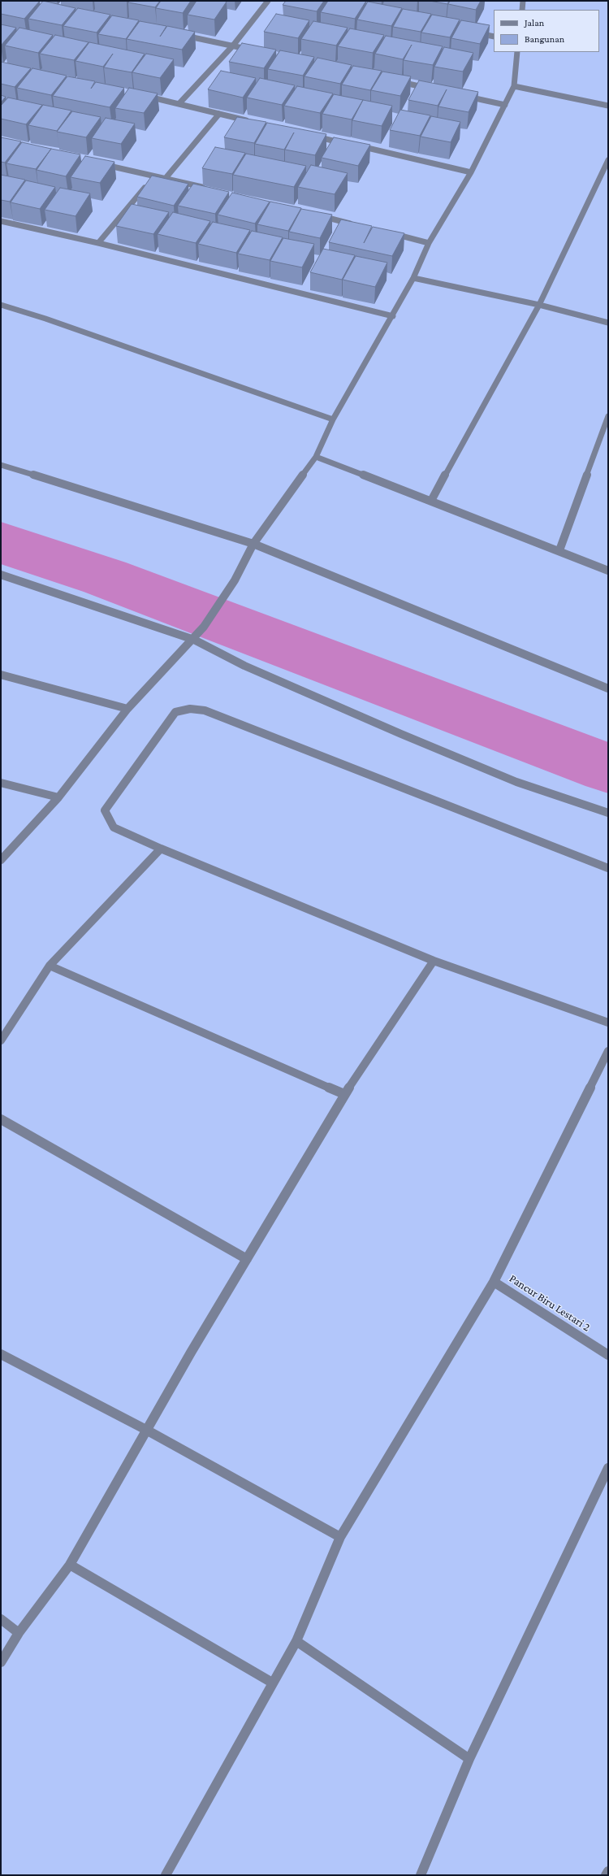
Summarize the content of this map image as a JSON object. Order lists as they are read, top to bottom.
{
  "streets": {
    "street": ["Pancur Biru Lestari 2"]
  },
  "legend": ["Jalan", "Bangunan"]
}
